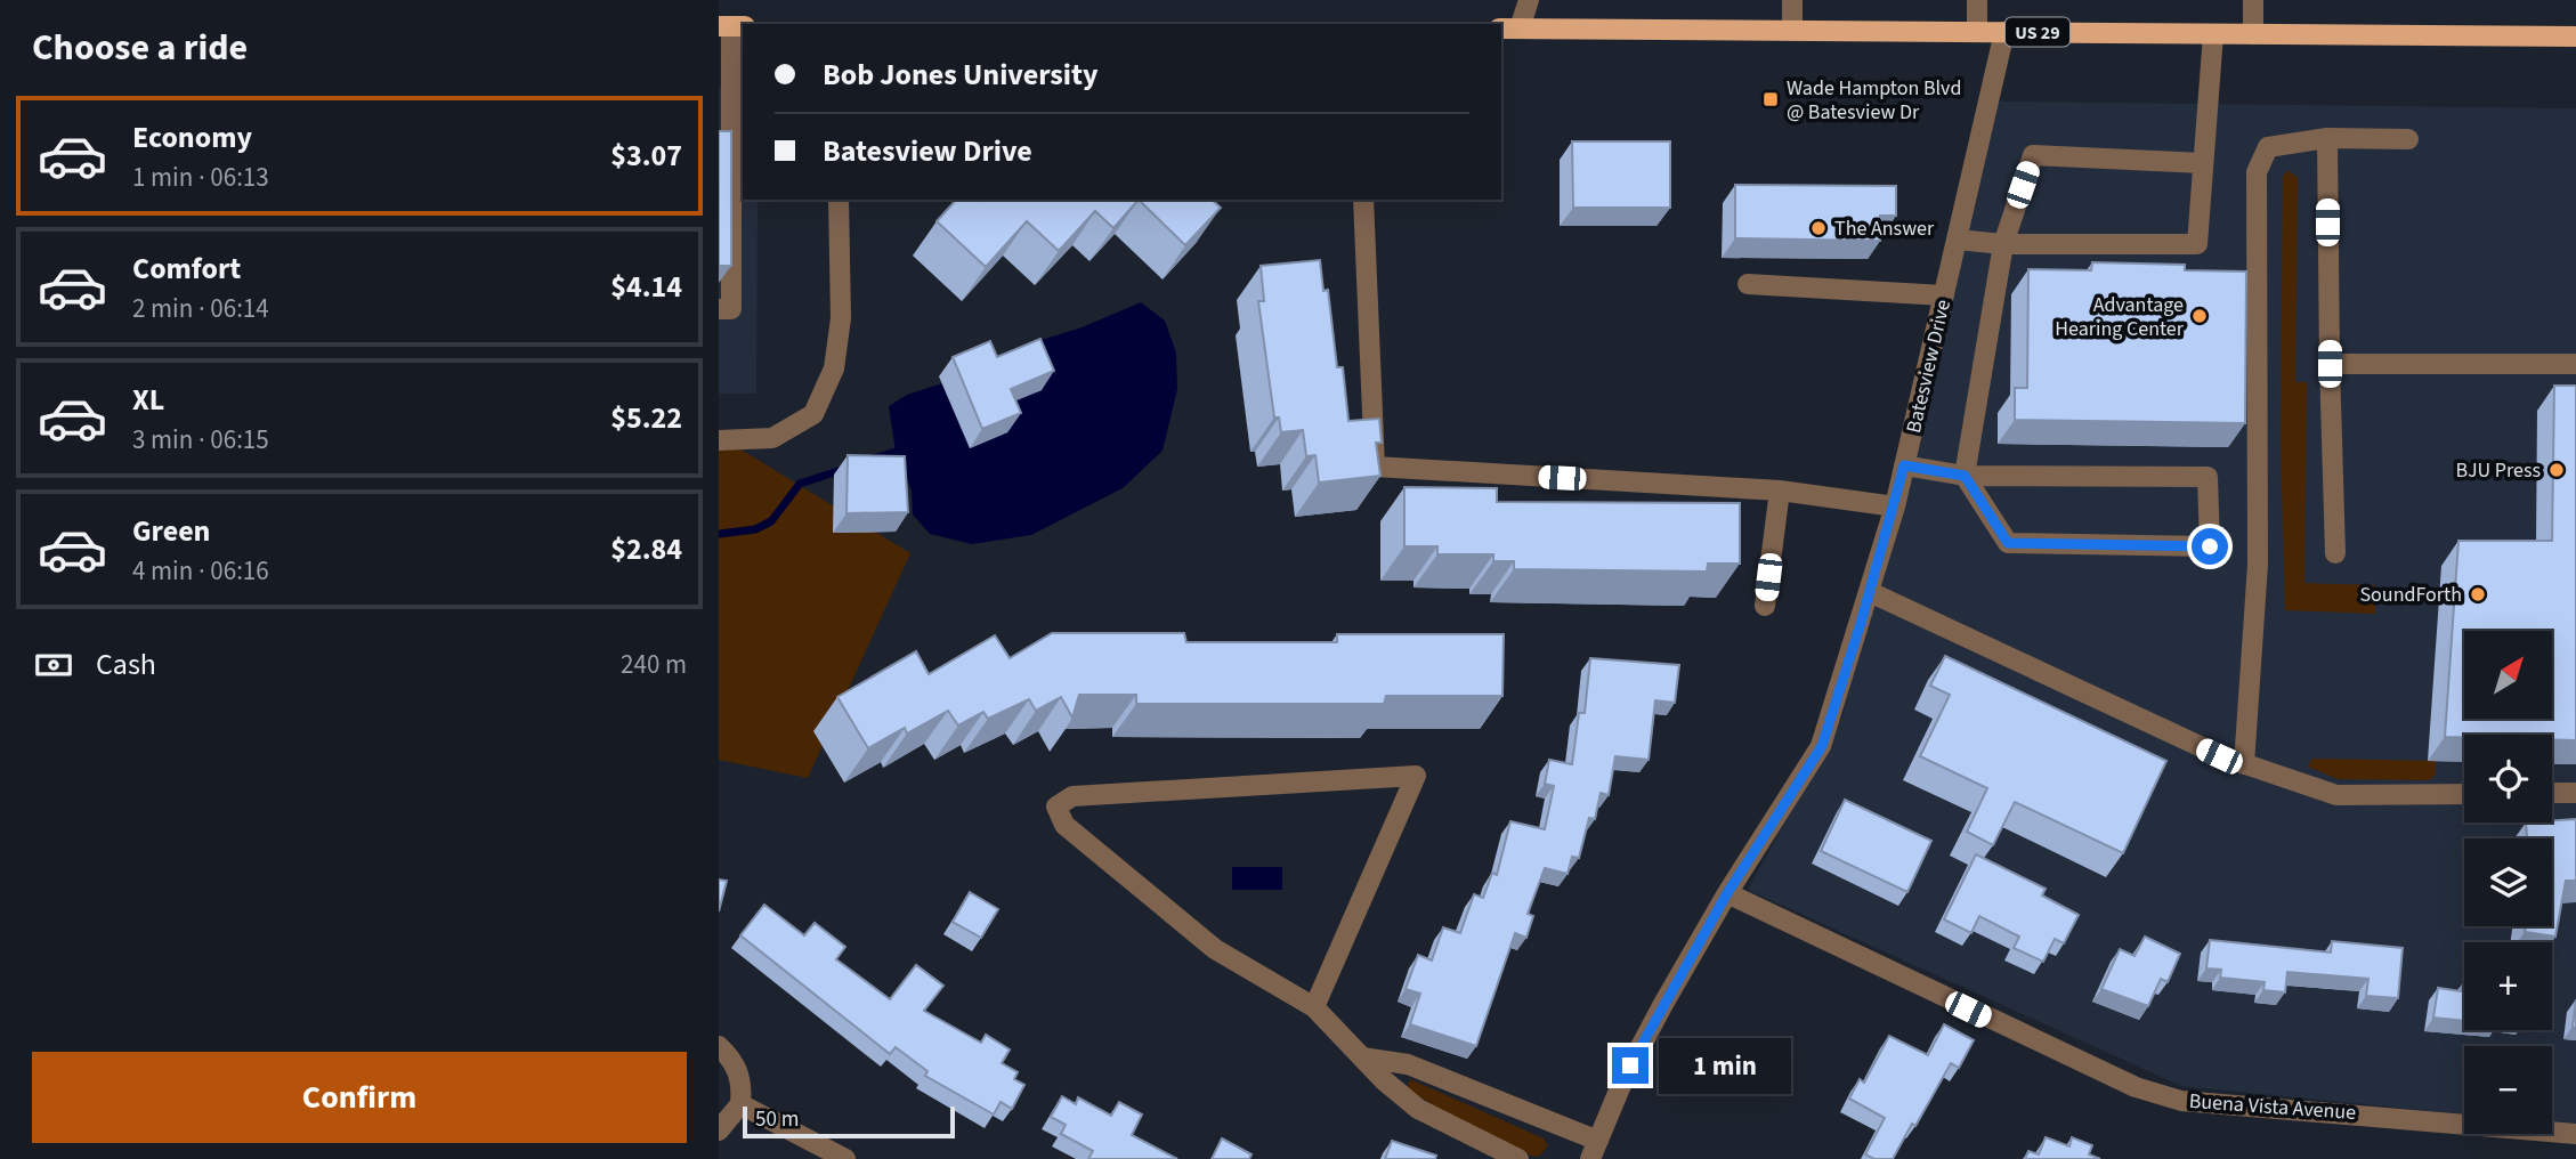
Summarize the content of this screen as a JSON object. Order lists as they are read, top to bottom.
{
  "streets": {
    "main road": ["US 29"],
    "street": ["Batesview Drive", "Buena Vista Avenue"]
  },
  "crossings": [
    ["US 29", "Batesview Drive"],
    ["Batesview Drive", "Buena Vista Avenue"]
  ],
  "places": {
    "transit": ["Wade Hampton Blvd @ Batesview Dr"],
    "other": [
      "The Answer",
      "Advantage Hearing Center",
      "BJU Press",
      "SoundForth"
    ]
  },
  "scale_bar": "50 m",
  "north": "top right",
  "page": {
    "heading": "Choose a ride",
    "banner": ["Bob Jones University", "Batesview Drive"],
    "list": [
      {
        "name": "Economy",
        "note": "1 min · 06:13",
        "value": "$3.07"
      },
      {
        "name": "Comfort",
        "note": "2 min · 06:14",
        "value": "$4.14"
      },
      {
        "name": "XL",
        "note": "3 min · 06:15",
        "value": "$5.22"
      },
      {
        "name": "Green",
        "note": "4 min · 06:16",
        "value": "$2.84"
      }
    ],
    "pay": ["Cash", "240 m"],
    "map_buttons": ["+", "−"],
    "buttons": "Confirm",
    "bubble": "1 min",
    "scale": "50 m"
  }
}
